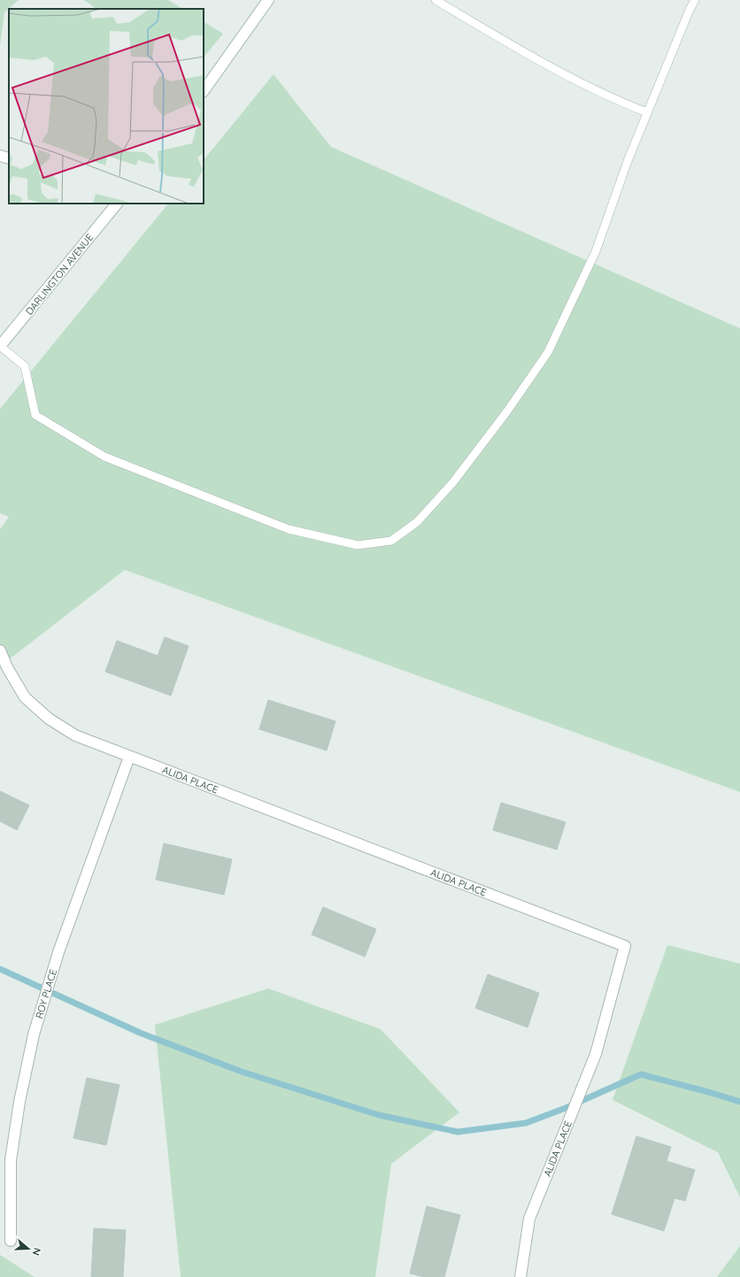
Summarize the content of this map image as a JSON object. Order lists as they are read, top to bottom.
{
  "streets": {
    "street": ["DARLINGTON AVENUE", "ALIDA PLACE", "ROY PLACE"]
  },
  "crossings": [
    ["ALIDA PLACE", "ROY PLACE"]
  ],
  "north": "right"
}
